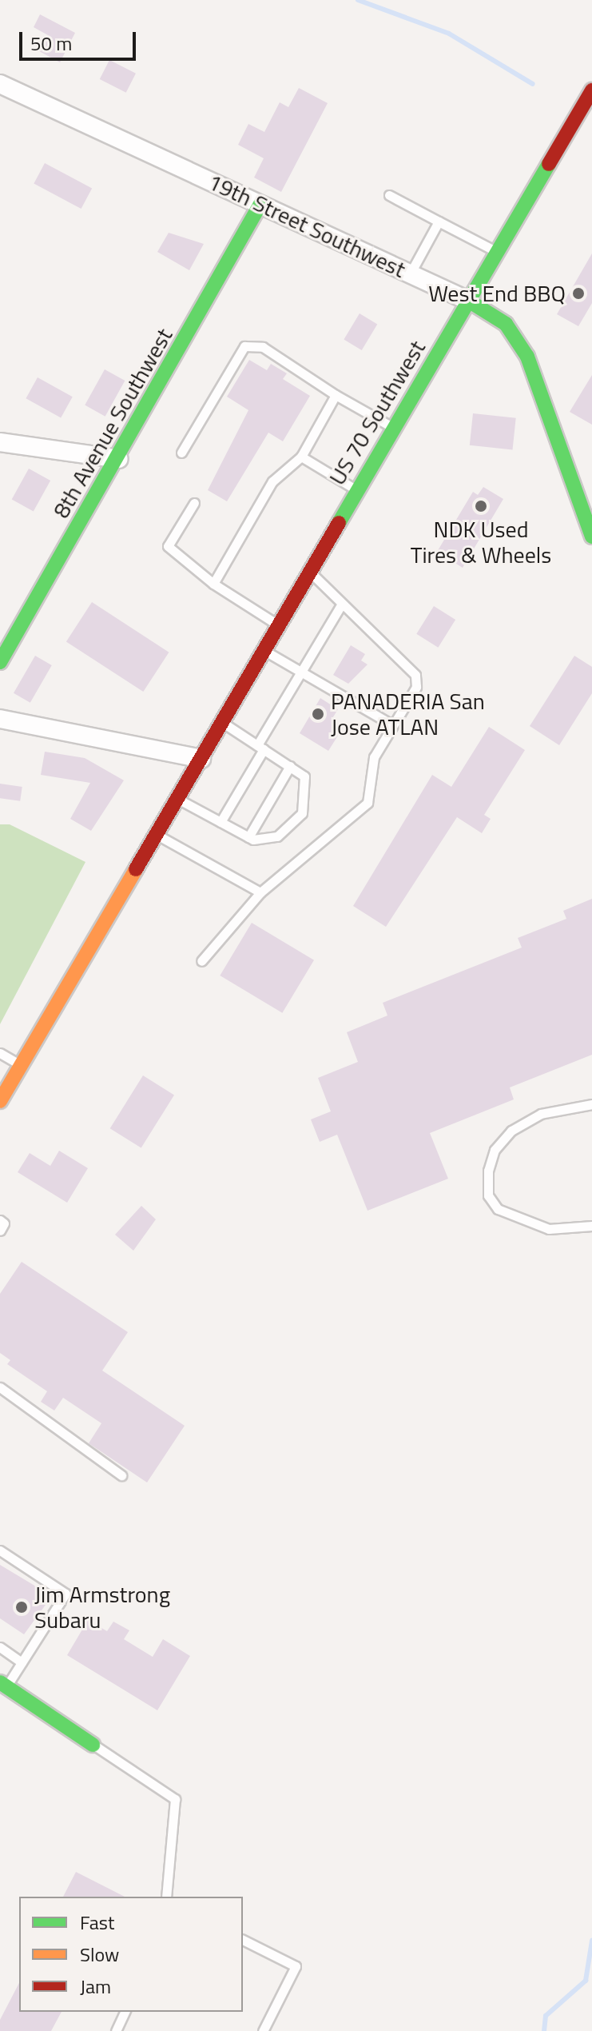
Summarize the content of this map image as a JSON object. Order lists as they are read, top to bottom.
{
  "streets": {
    "main road": ["19th Street Southwest", "US 70 Southwest", "8th Avenue Southwest"]
  },
  "crossings": [
    ["19th Street Southwest", "US 70 Southwest"],
    ["19th Street Southwest", "8th Avenue Southwest"]
  ],
  "places": [
    "West End BBQ",
    "NDK Used Tires & Wheels",
    "PANADERIA San Jose ATLAN",
    "Jim Armstrong Subaru"
  ],
  "legend": ["Fast", "Slow", "Jam"],
  "scale_bar": "50 m"
}
